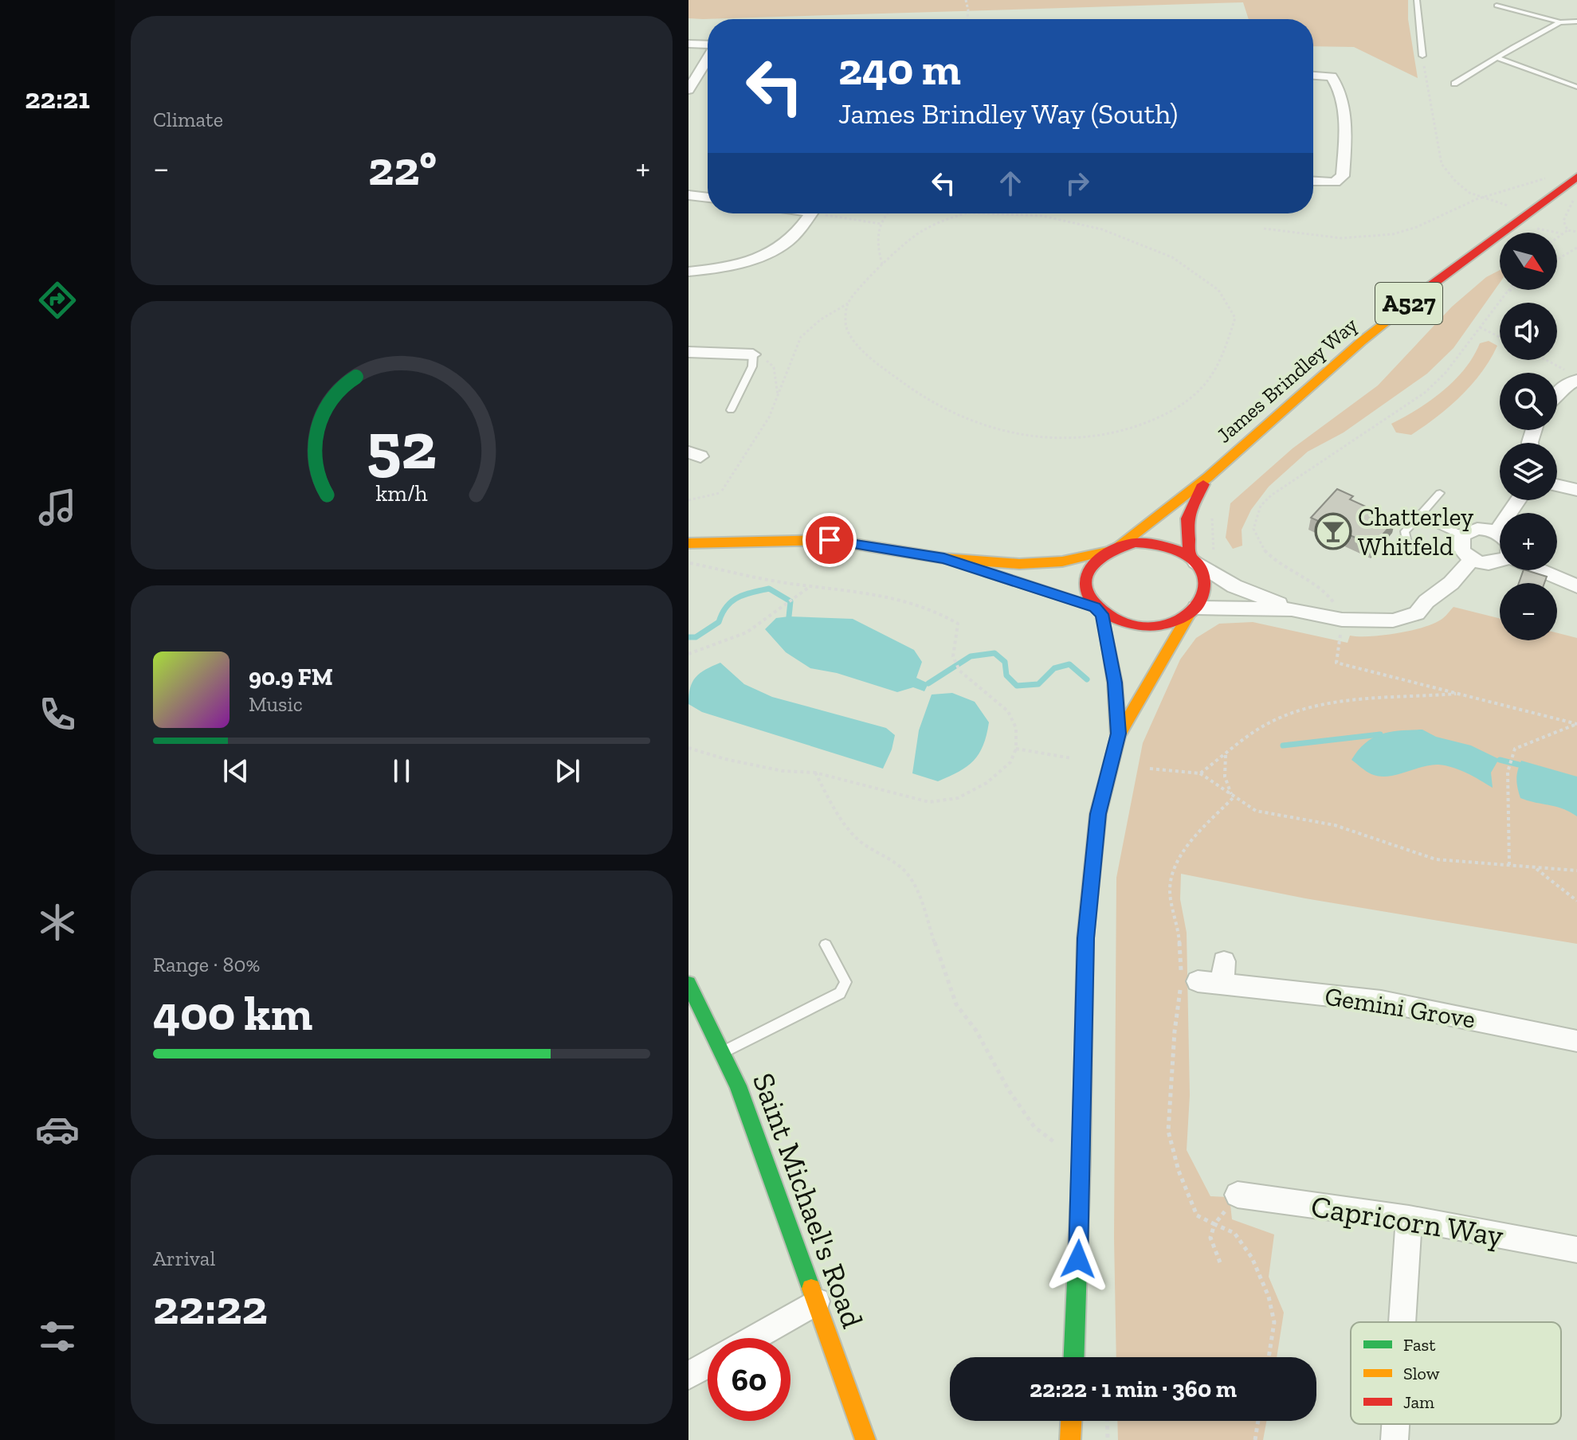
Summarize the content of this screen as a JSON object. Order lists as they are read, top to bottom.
{
  "streets": {
    "main road": ["A527", "James Brindley Way", "Saint Michael's Road"],
    "street": ["Gemini Grove", "Capricorn Way"]
  },
  "crossings": [
    ["A527", "James Brindley Way"]
  ],
  "places": {
    "bar": ["Chatterley Whitfeld"]
  },
  "legend": ["Fast", "Slow", "Jam"],
  "north": "bottom right",
  "page": {
    "tabs": "22:21",
    "tile": [
      "Climate",
      ["Range · 80%", "400 km"],
      ["Arrival", "22:22"]
    ],
    "turn": ["240 m", "James Brindley Way (South)"],
    "heat": ["−", "22°", "+"],
    "map_buttons": ["+", "−"],
    "song": ["90.9 FM", "Music"],
    "limit": "60",
    "trip": "22:22 · 1 min · 360 m",
    "gauge": ["52", "km/h"]
  }
}
